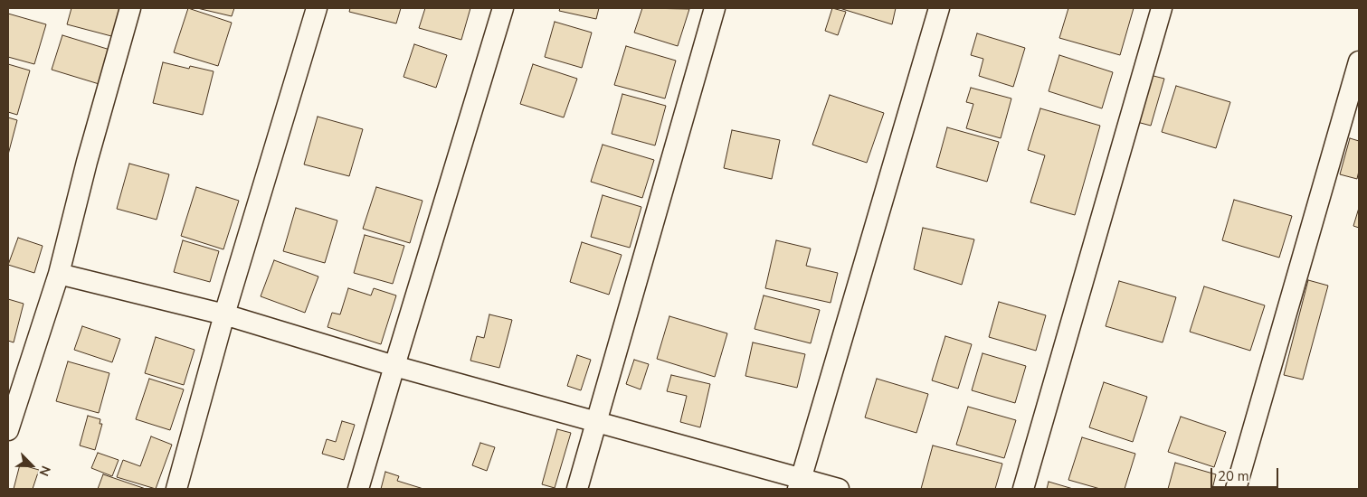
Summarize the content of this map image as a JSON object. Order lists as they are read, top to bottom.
{
  "scale_bar": "20 m",
  "north": "bottom right"
}
